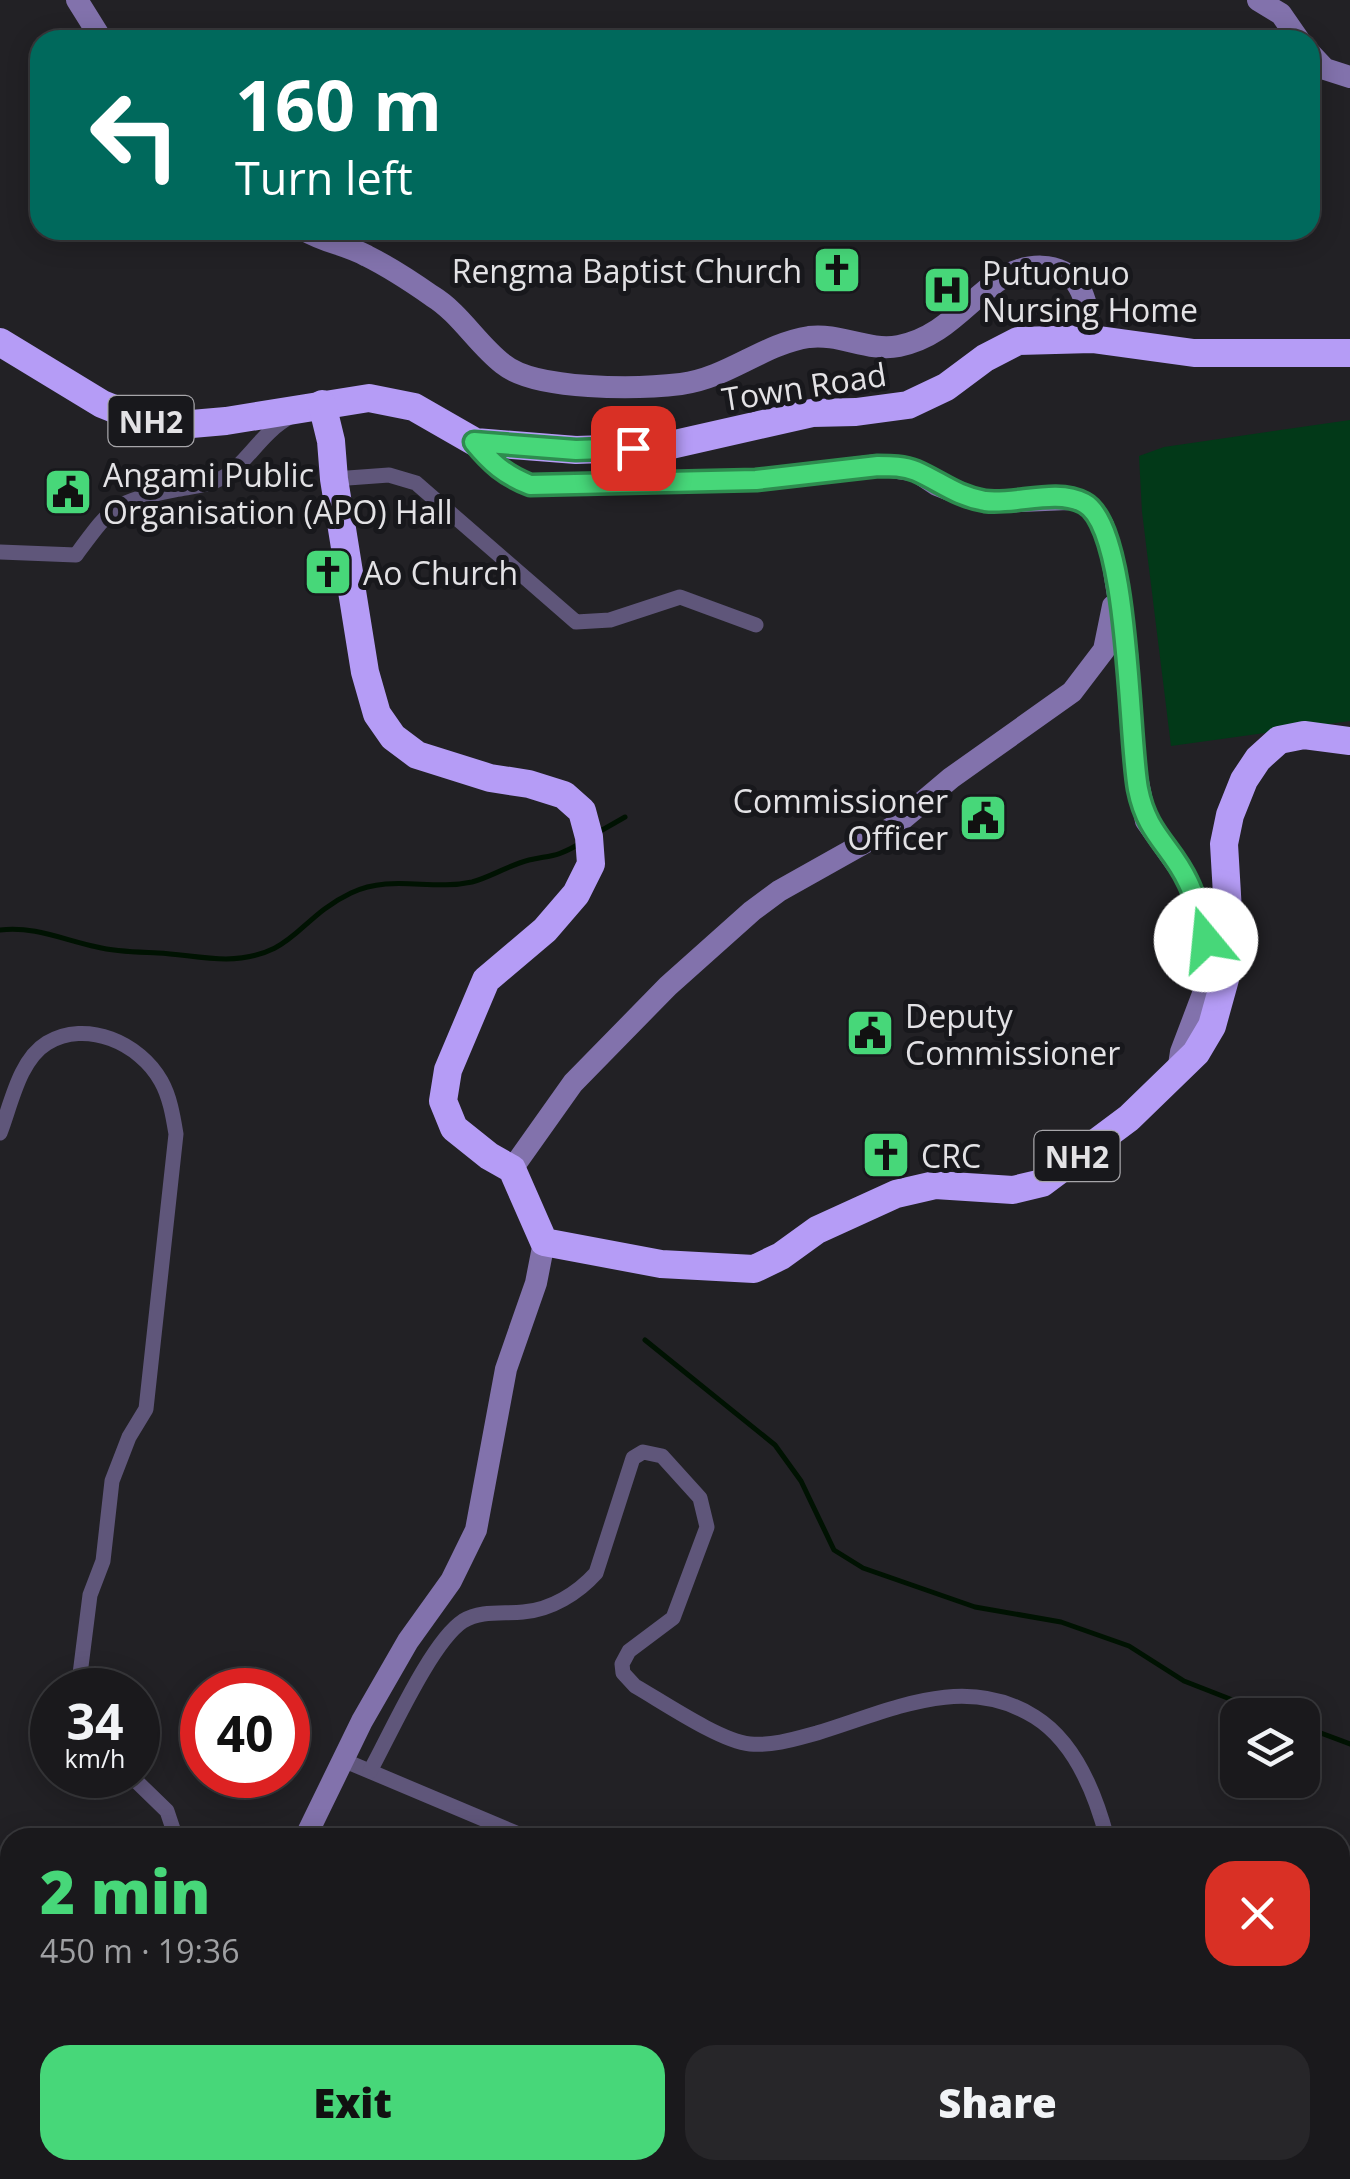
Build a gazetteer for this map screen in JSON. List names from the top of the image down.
{
  "streets": {
    "highway": ["Town Road", "NH2"]
  },
  "crossings": [
    ["Town Road", "NH2"]
  ],
  "places": {
    "church": ["Rengma Baptist Church", "Ao Church", "CRC"],
    "hospital": ["Putuonuo Nursing Home"],
    "public building": ["Angami Public Organisation (APO) Hall", "Commissioner Officer", "Deputy Commissioner"]
  },
  "page": {
    "turn": ["160 m", "Turn left"],
    "speed": "34 km/h",
    "limit": "40",
    "heading": ["2 min", "450 m · 19:36"],
    "buttons": ["Exit", "Share"]
  }
}
